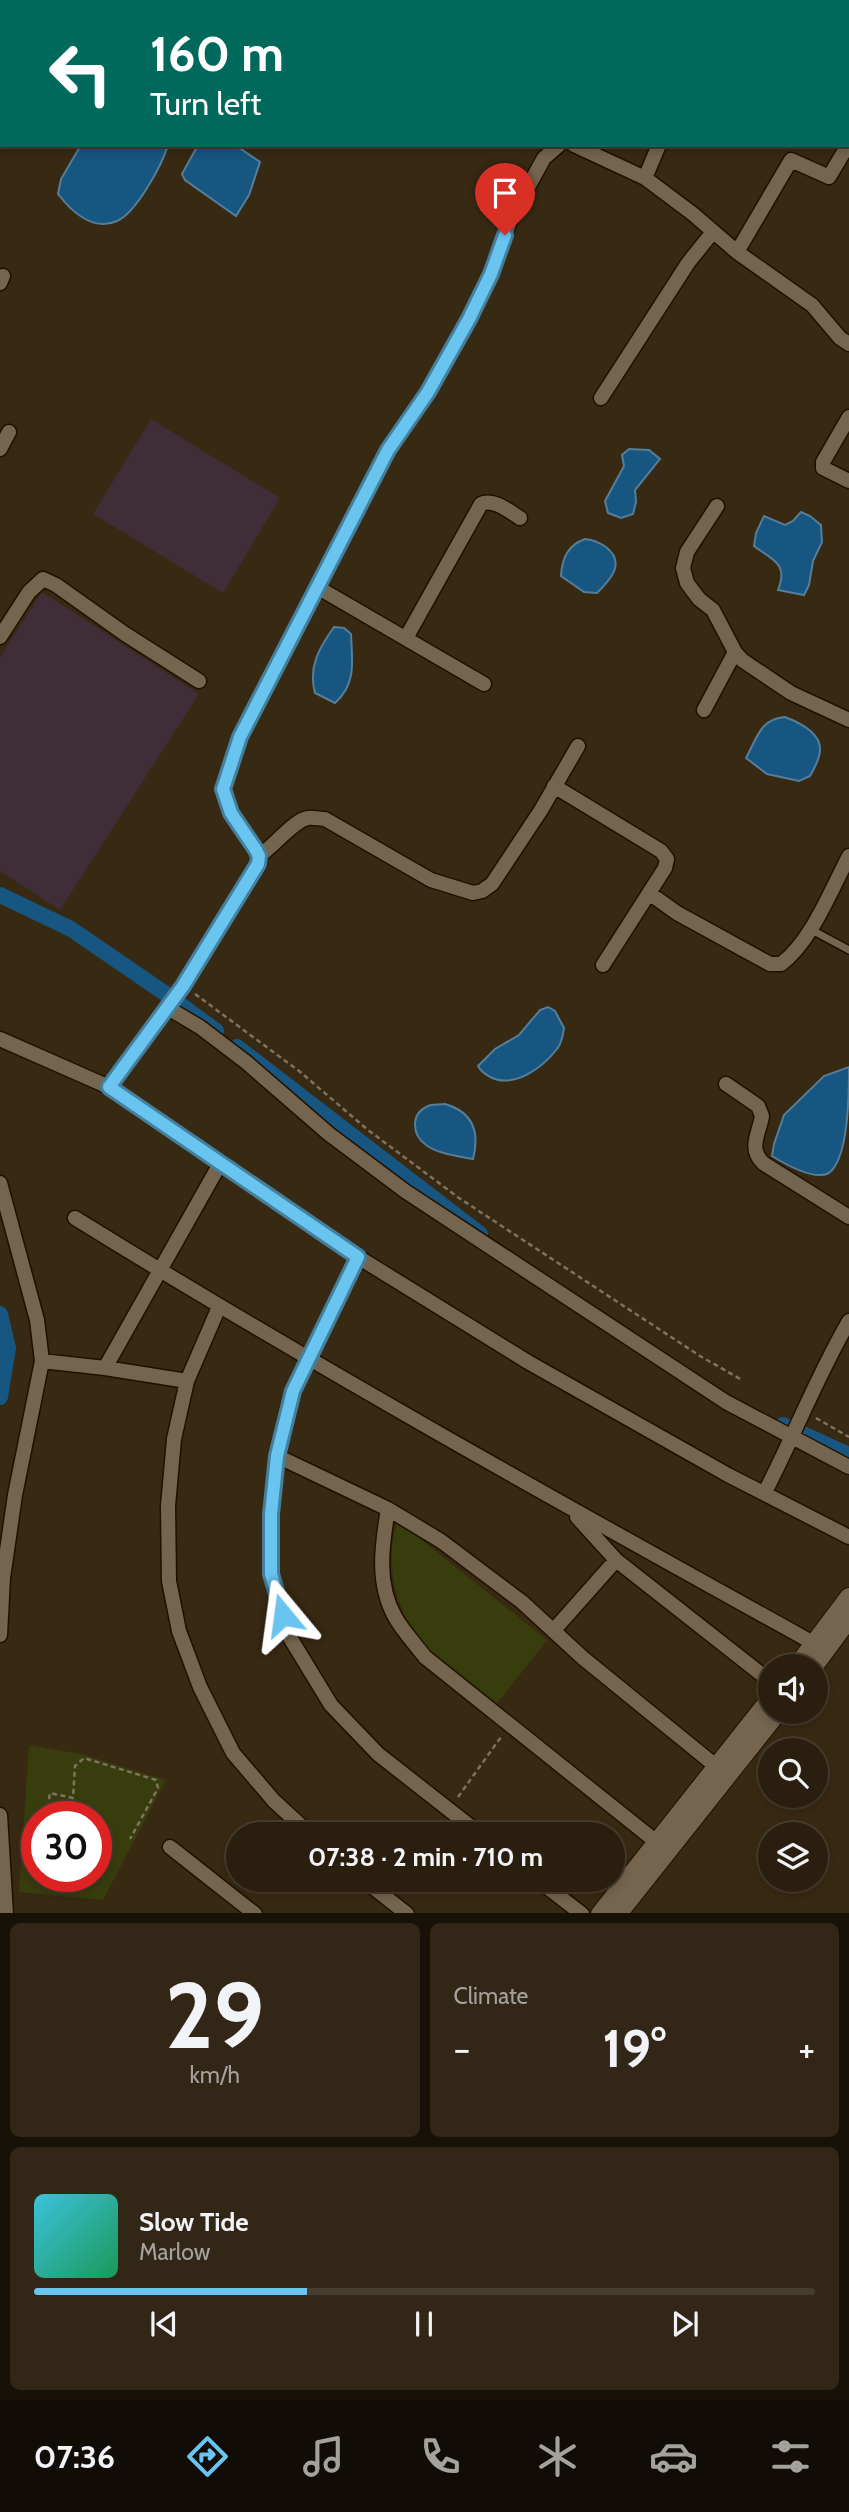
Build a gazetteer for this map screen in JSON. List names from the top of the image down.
{
  "page": {
    "turn": ["160 m", "Turn left"],
    "limit": "30",
    "trip": "07:38 · 2 min · 710 m",
    "tile": [
      ["29", "km/h"],
      "Climate"
    ],
    "heat": ["−", "19°", "+"],
    "song": ["Slow Tide", "Marlow"],
    "tabs": "07:36"
  }
}
